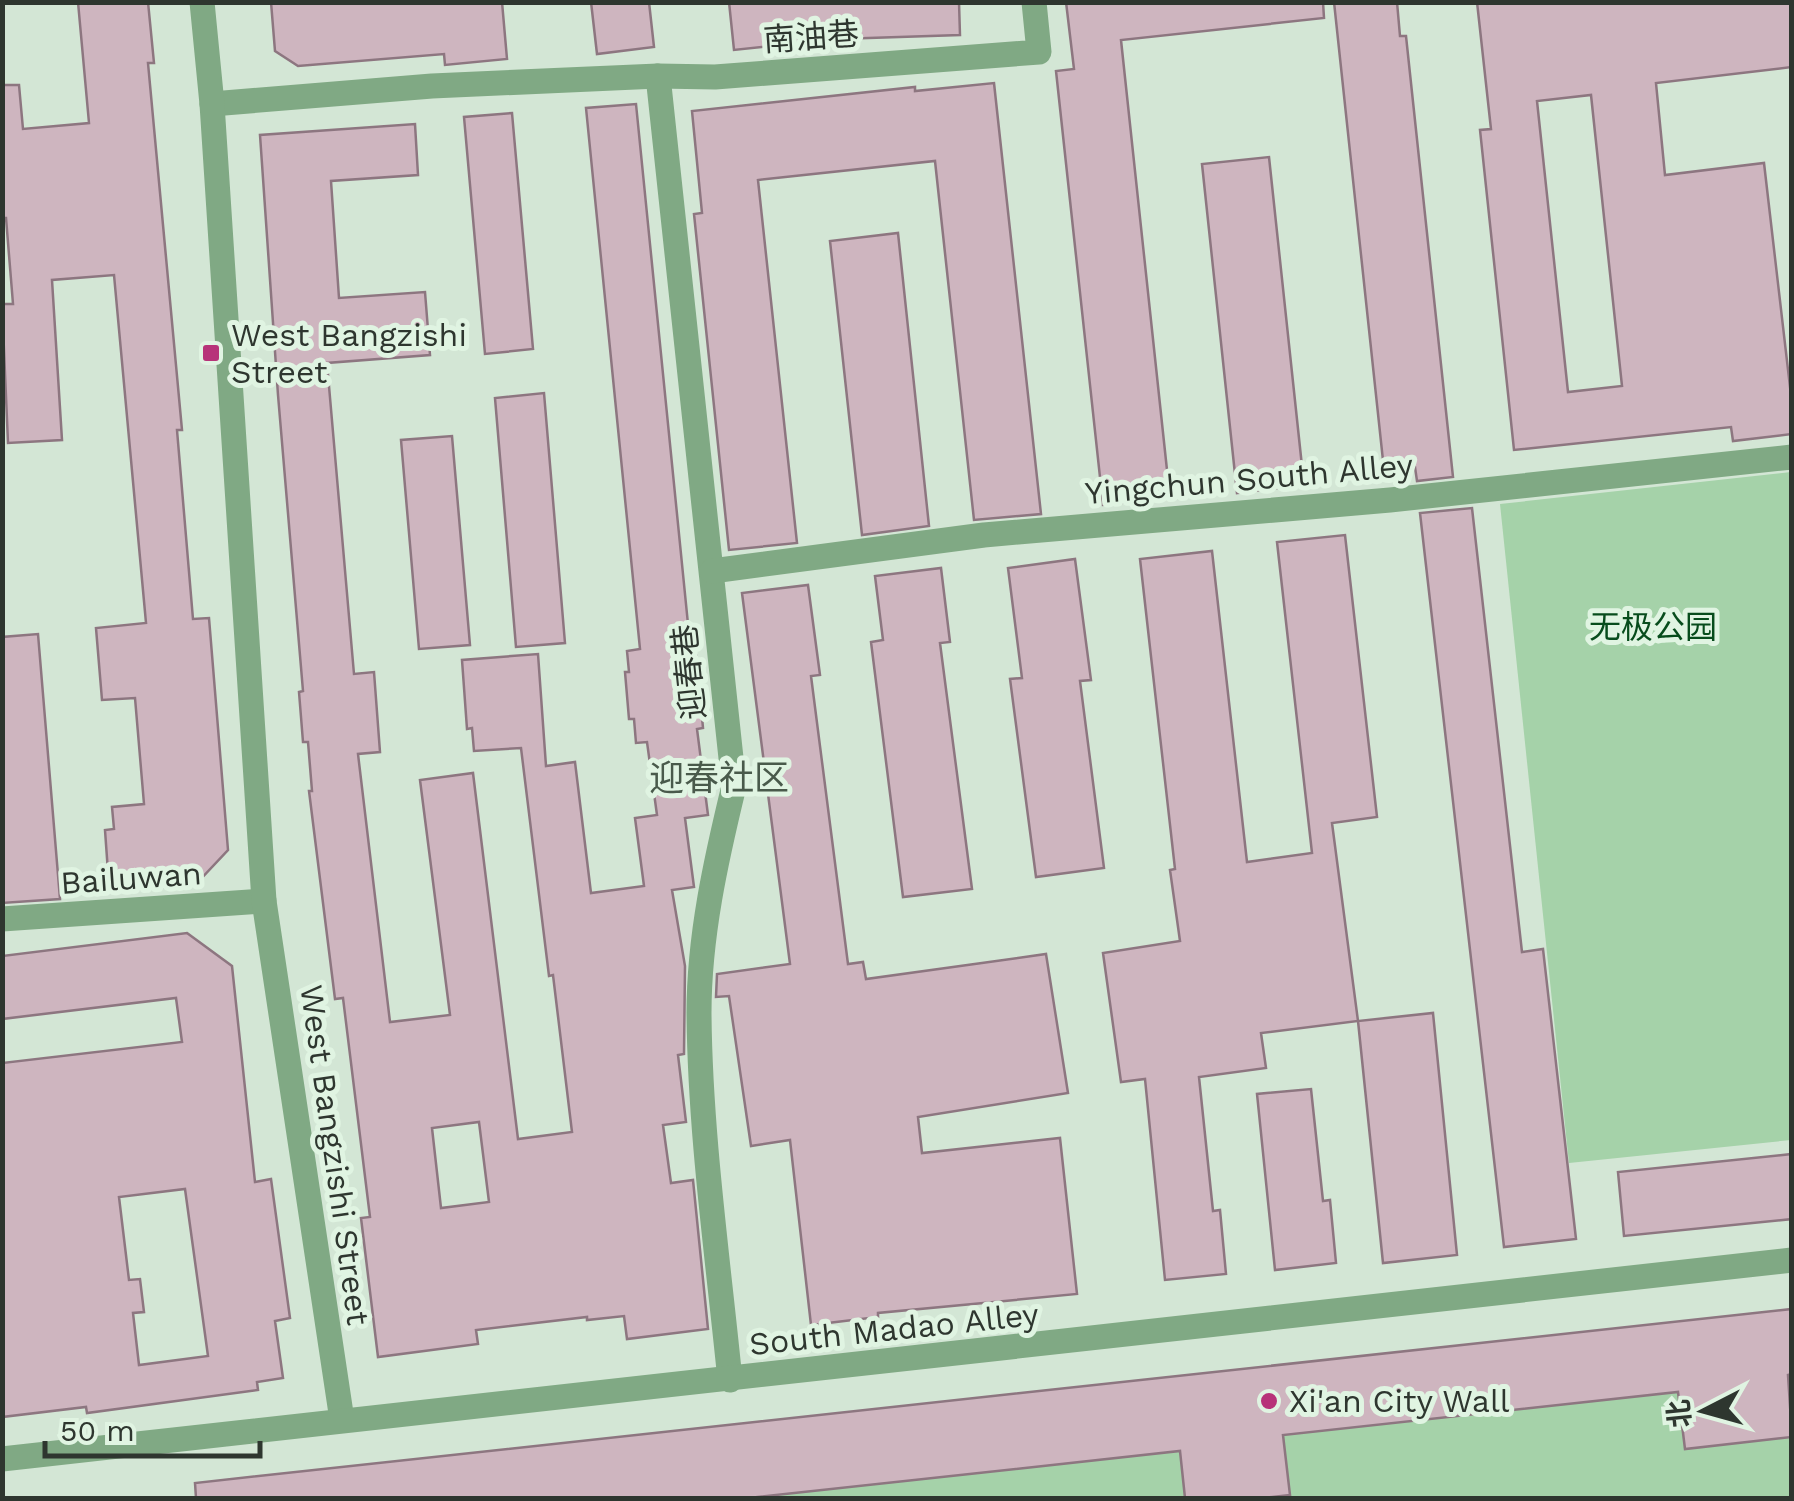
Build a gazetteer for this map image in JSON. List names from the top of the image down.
{
  "streets": {
    "street": [
      "南油巷",
      "Yingchun South Alley",
      "迎春巷",
      "Bailuwan",
      "West Bangzishi Street",
      "South Madao Alley"
    ]
  },
  "crossings": [
    ["南油巷", "迎春巷"],
    ["Yingchun South Alley", "迎春巷"],
    ["迎春巷", "South Madao Alley"],
    ["Bailuwan", "West Bangzishi Street"],
    ["West Bangzishi Street", "South Madao Alley"]
  ],
  "districts": ["迎春社区"],
  "parks": ["无极公园"],
  "places": {
    "transit": ["West Bangzishi Street"],
    "other": ["Xi'an City Wall"]
  },
  "scale_bar": "50 m",
  "north": "left"
}
